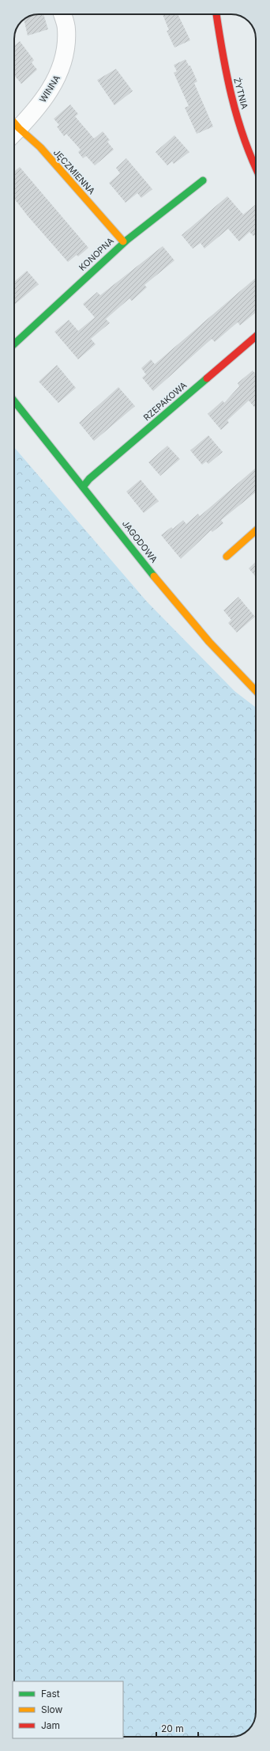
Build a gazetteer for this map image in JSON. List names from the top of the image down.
{
  "streets": {
    "street": [
      "WINNA",
      "ŻYTNIA",
      "JĘCZMIENNA",
      "KONOPNA",
      "RZEPAKOWA",
      "JAGODOWA"
    ]
  },
  "crossings": [
    ["JĘCZMIENNA", "KONOPNA"],
    ["RZEPAKOWA", "JAGODOWA"]
  ],
  "legend": ["Fast", "Slow", "Jam"],
  "scale_bar": "20 m"
}
